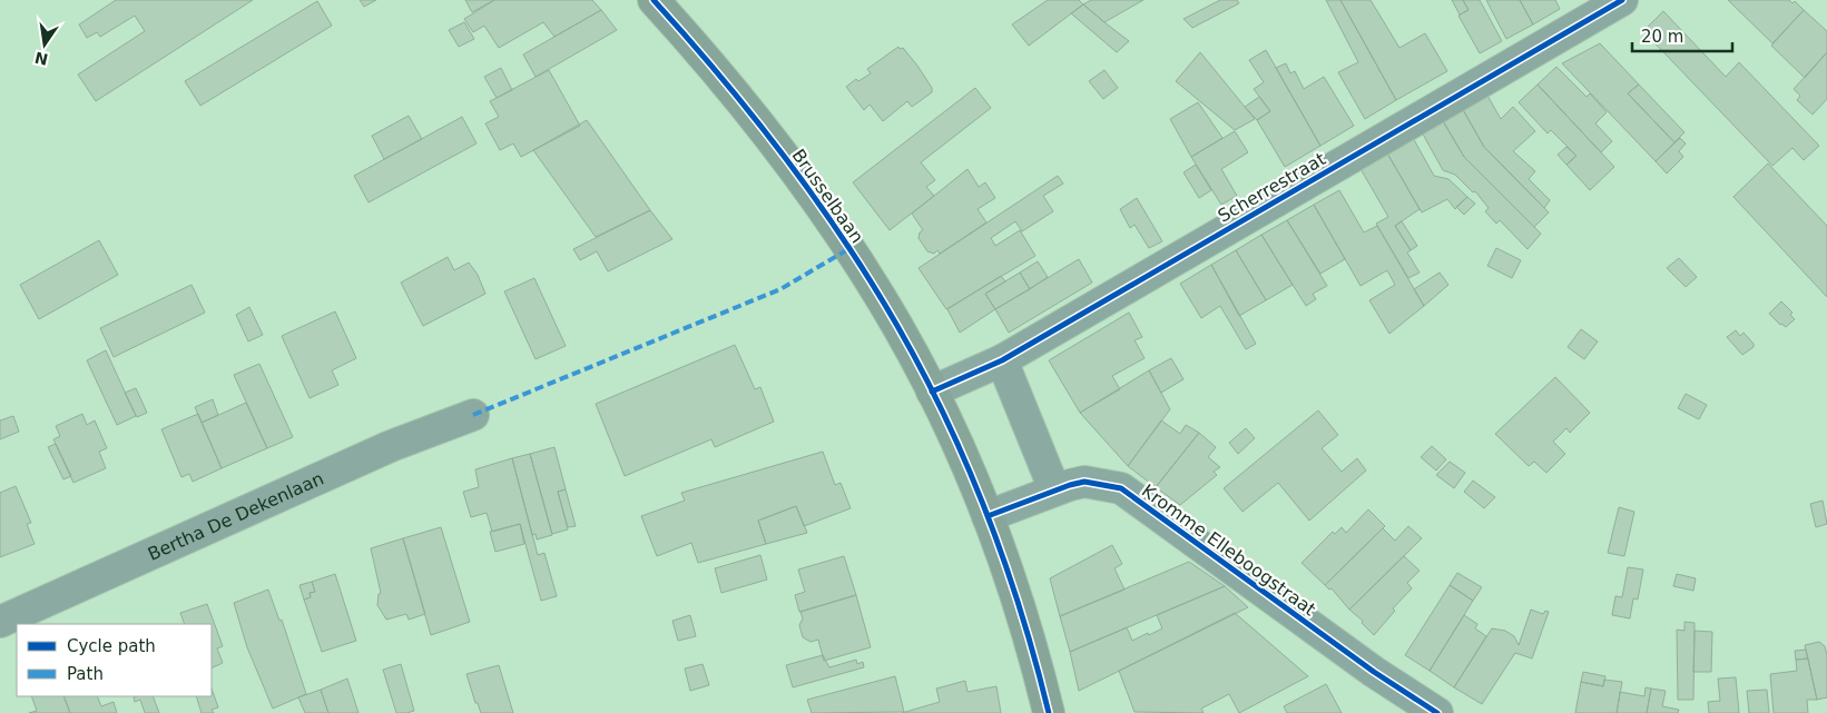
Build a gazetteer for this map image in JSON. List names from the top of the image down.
{
  "streets": {
    "main road": ["Brusselbaan"],
    "street": ["Scherrestraat", "Bertha De Dekenlaan", "Kromme Elleboogstraat"]
  },
  "crossings": [
    ["Scherrestraat", "Brusselbaan"],
    ["Brusselbaan", "Kromme Elleboogstraat"]
  ],
  "legend": ["Cycle path", "Path"],
  "scale_bar": "20 m",
  "north": "bottom"
}
